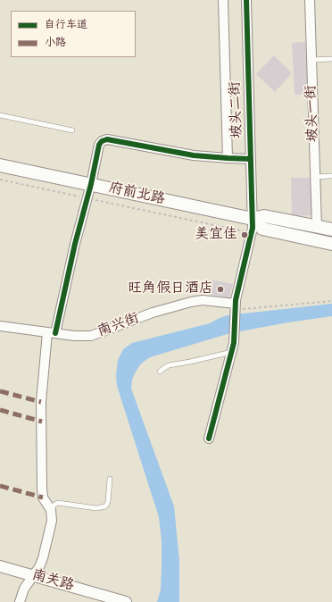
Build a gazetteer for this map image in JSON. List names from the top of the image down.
{
  "streets": {
    "main road": ["府前北路"],
    "street": [
      "坡头二街",
      "坡头一街",
      "南兴街",
      "南关路"
    ]
  },
  "crossings": [
    ["坡头二街", "府前北路"],
    ["坡头二街", "南兴街"],
    ["坡头一街", "府前北路"]
  ],
  "places": ["美宜佳", "旺角假日酒店"],
  "legend": ["自行车道", "小路"]
}
